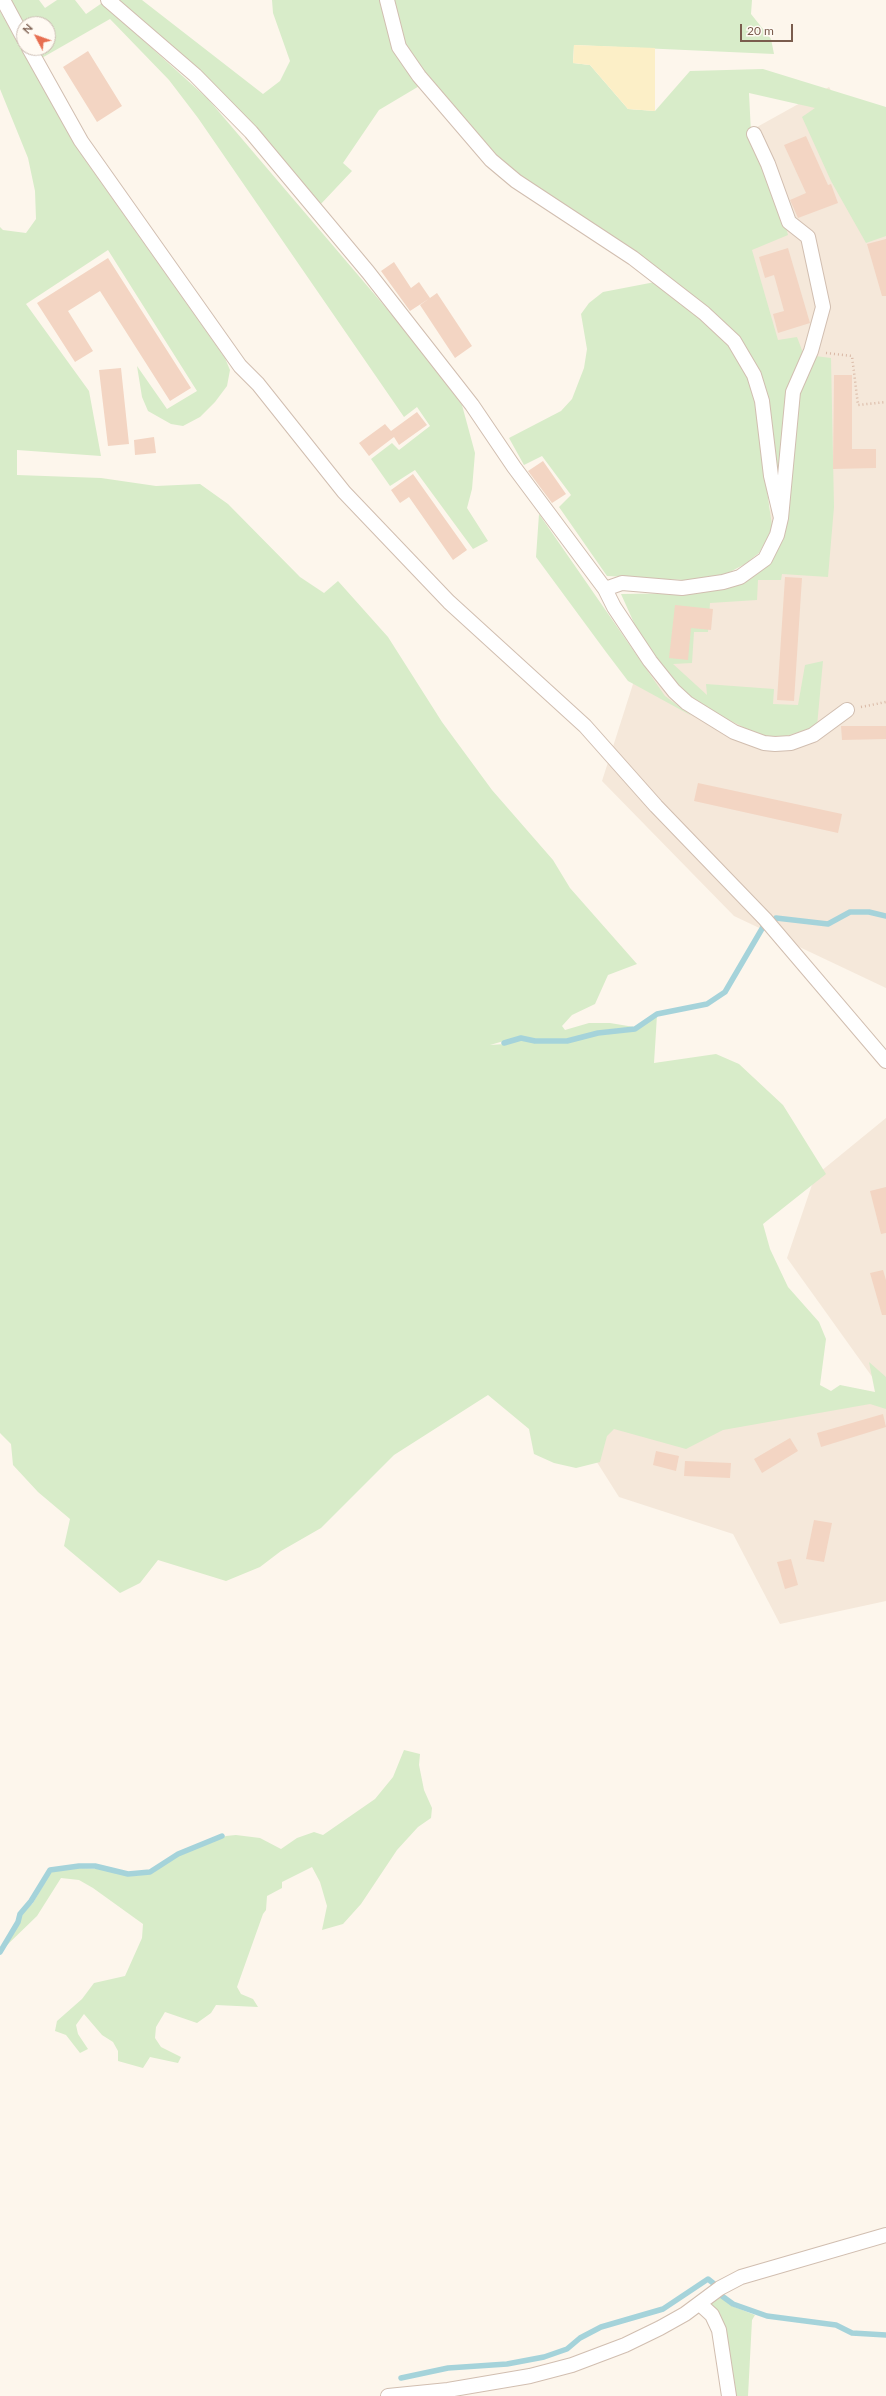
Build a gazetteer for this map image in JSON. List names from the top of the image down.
{
  "scale_bar": "20 m",
  "north": "top left"
}
